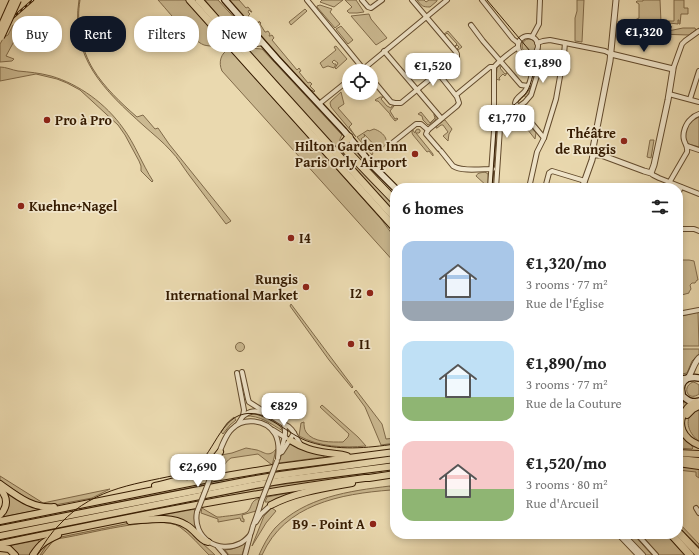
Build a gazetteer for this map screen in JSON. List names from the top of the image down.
{
  "places": [
    "Pro à Pro",
    "Théâtre de Rungis",
    "Hilton Garden Inn Paris Orly Airport",
    "Kuehne+Nagel",
    "I4",
    "Rungis International Market",
    "I2",
    "I1",
    "B9 - Point A"
  ],
  "page": {
    "chip": [
      "Buy",
      "Rent",
      "Filters",
      "New"
    ],
    "price": [
      "€1,320",
      "€1,890",
      "€1,520",
      "€1,770",
      "€829",
      "€2,690"
    ],
    "heading": "6 homes",
    "list": [
      {
        "name": "€1,320/mo",
        "note": "3 rooms · 77 m² · Rue de l'Église"
      },
      {
        "name": "€1,890/mo",
        "note": "3 rooms · 77 m² · Rue de la Couture"
      },
      {
        "name": "€1,520/mo",
        "note": "3 rooms · 80 m² · Rue d'Arcueil"
      }
    ]
  }
}
